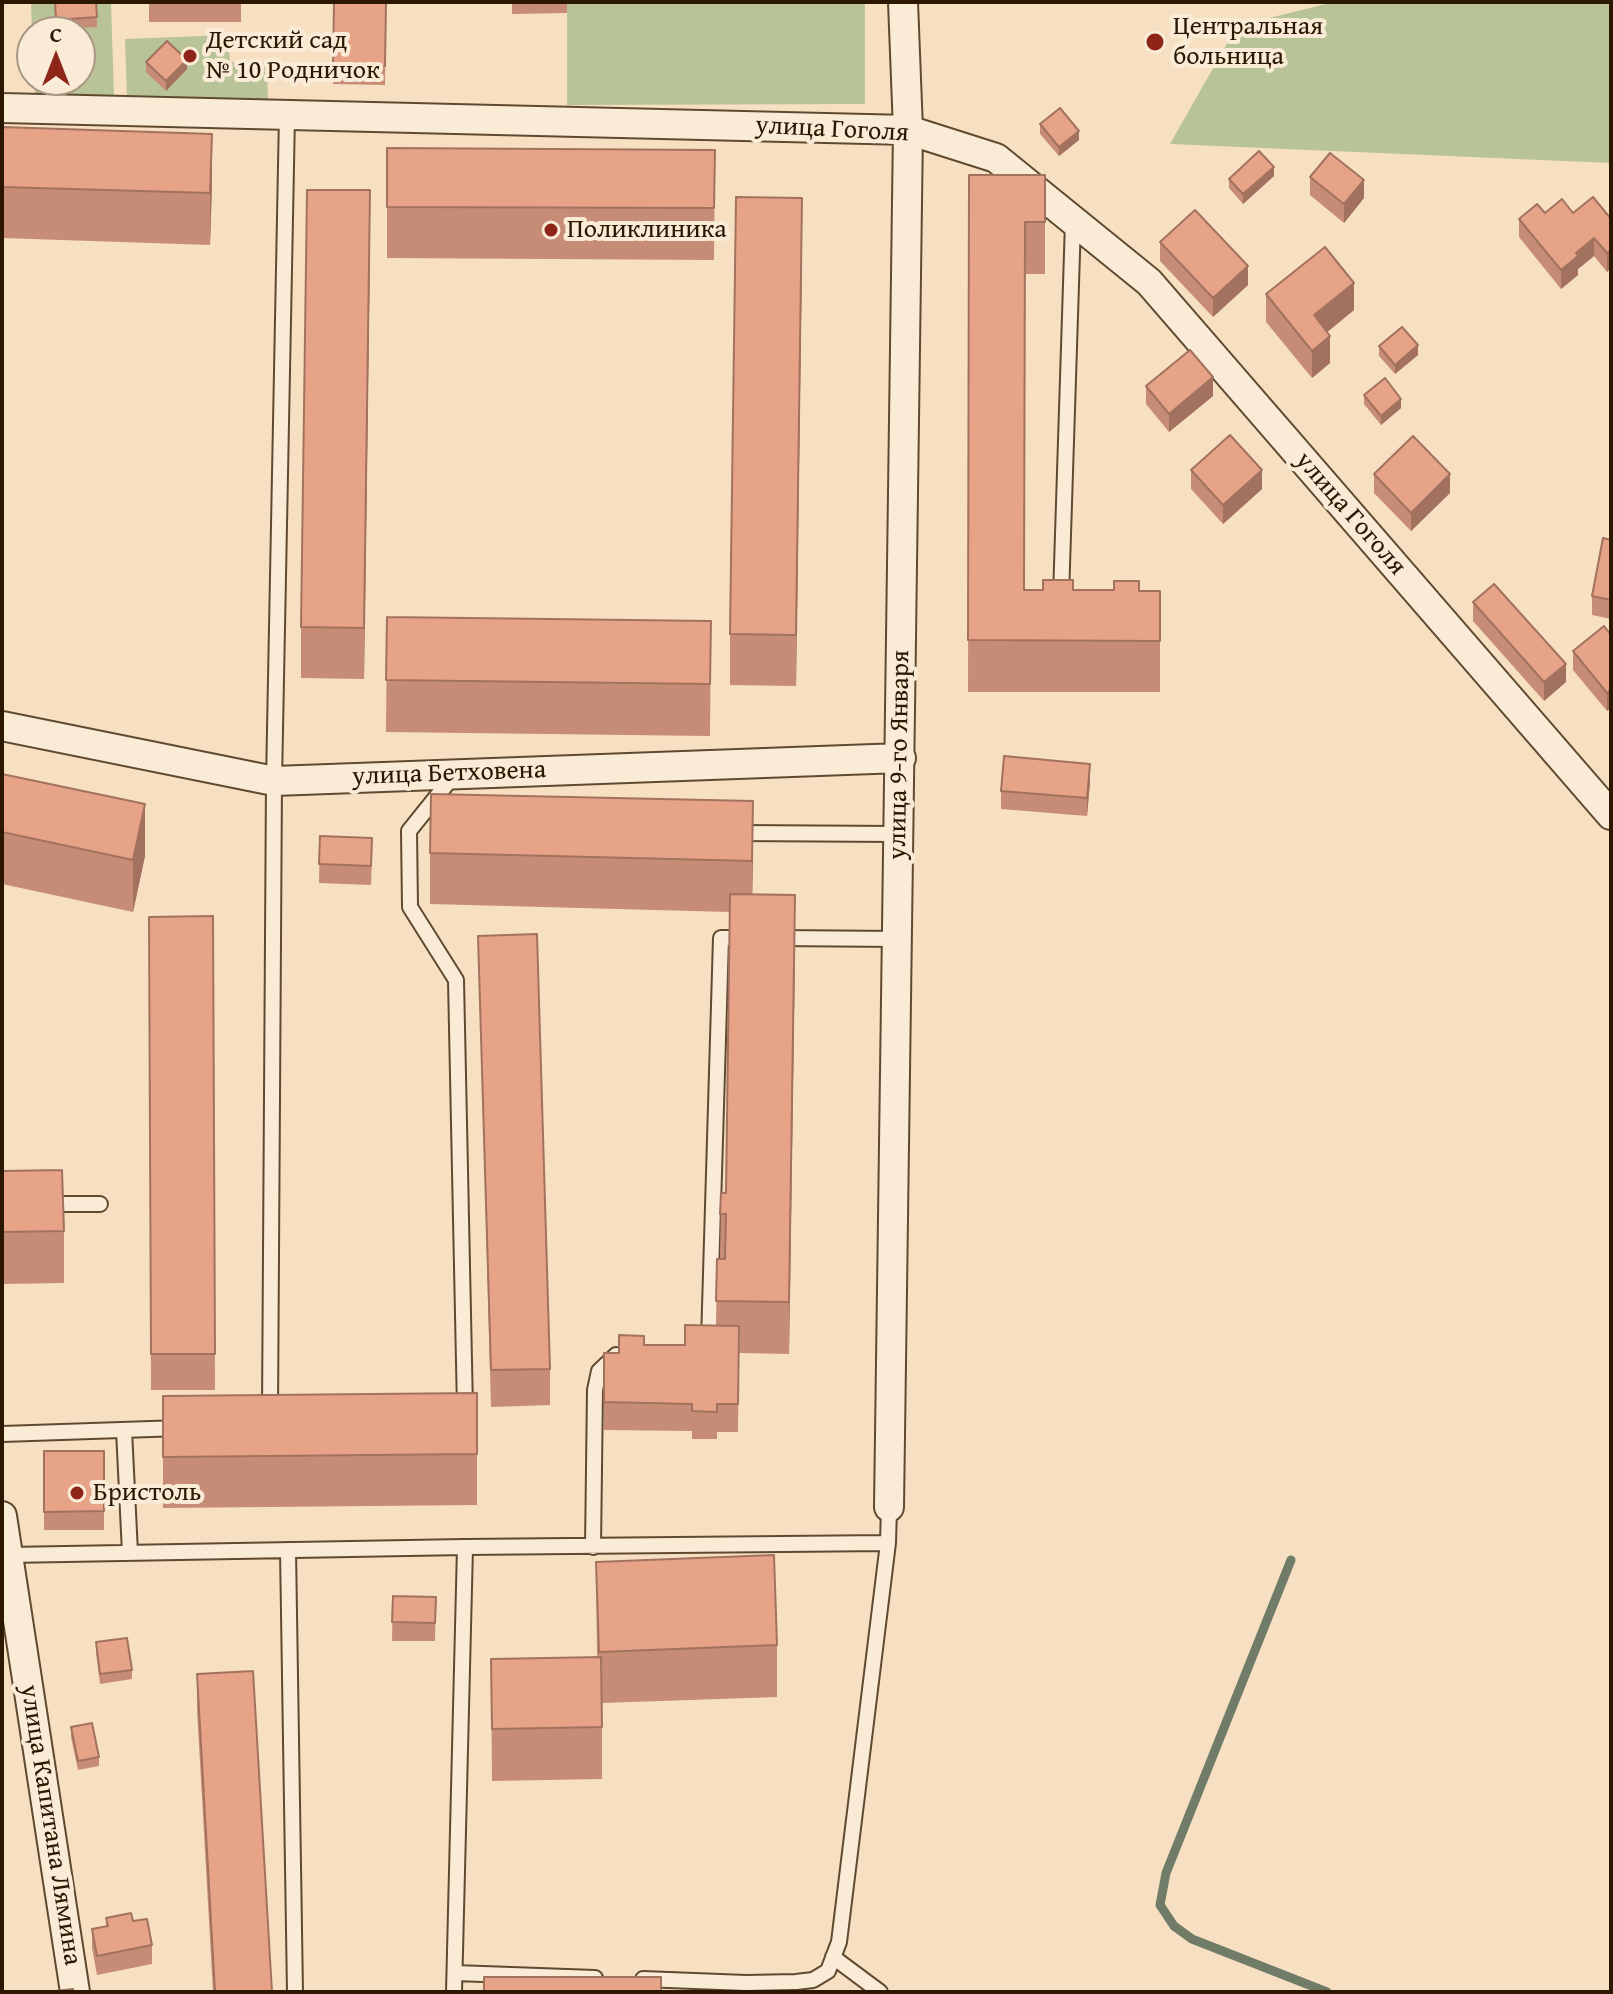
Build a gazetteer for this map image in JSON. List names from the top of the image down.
{
  "streets": {
    "street": [
      "улица Гоголя",
      "улица 9-го Января",
      "улица Бетховена",
      "улица Капитана Лямина"
    ]
  },
  "crossings": [
    ["улица Гоголя", "улица 9-го Января"],
    ["улица 9-го Января", "улица Бетховена"]
  ],
  "places": [
    "Центральная больница",
    "Детский сад № 10 Родничок",
    "Поликлиника",
    "Бристоль"
  ],
  "north": "top"
}
